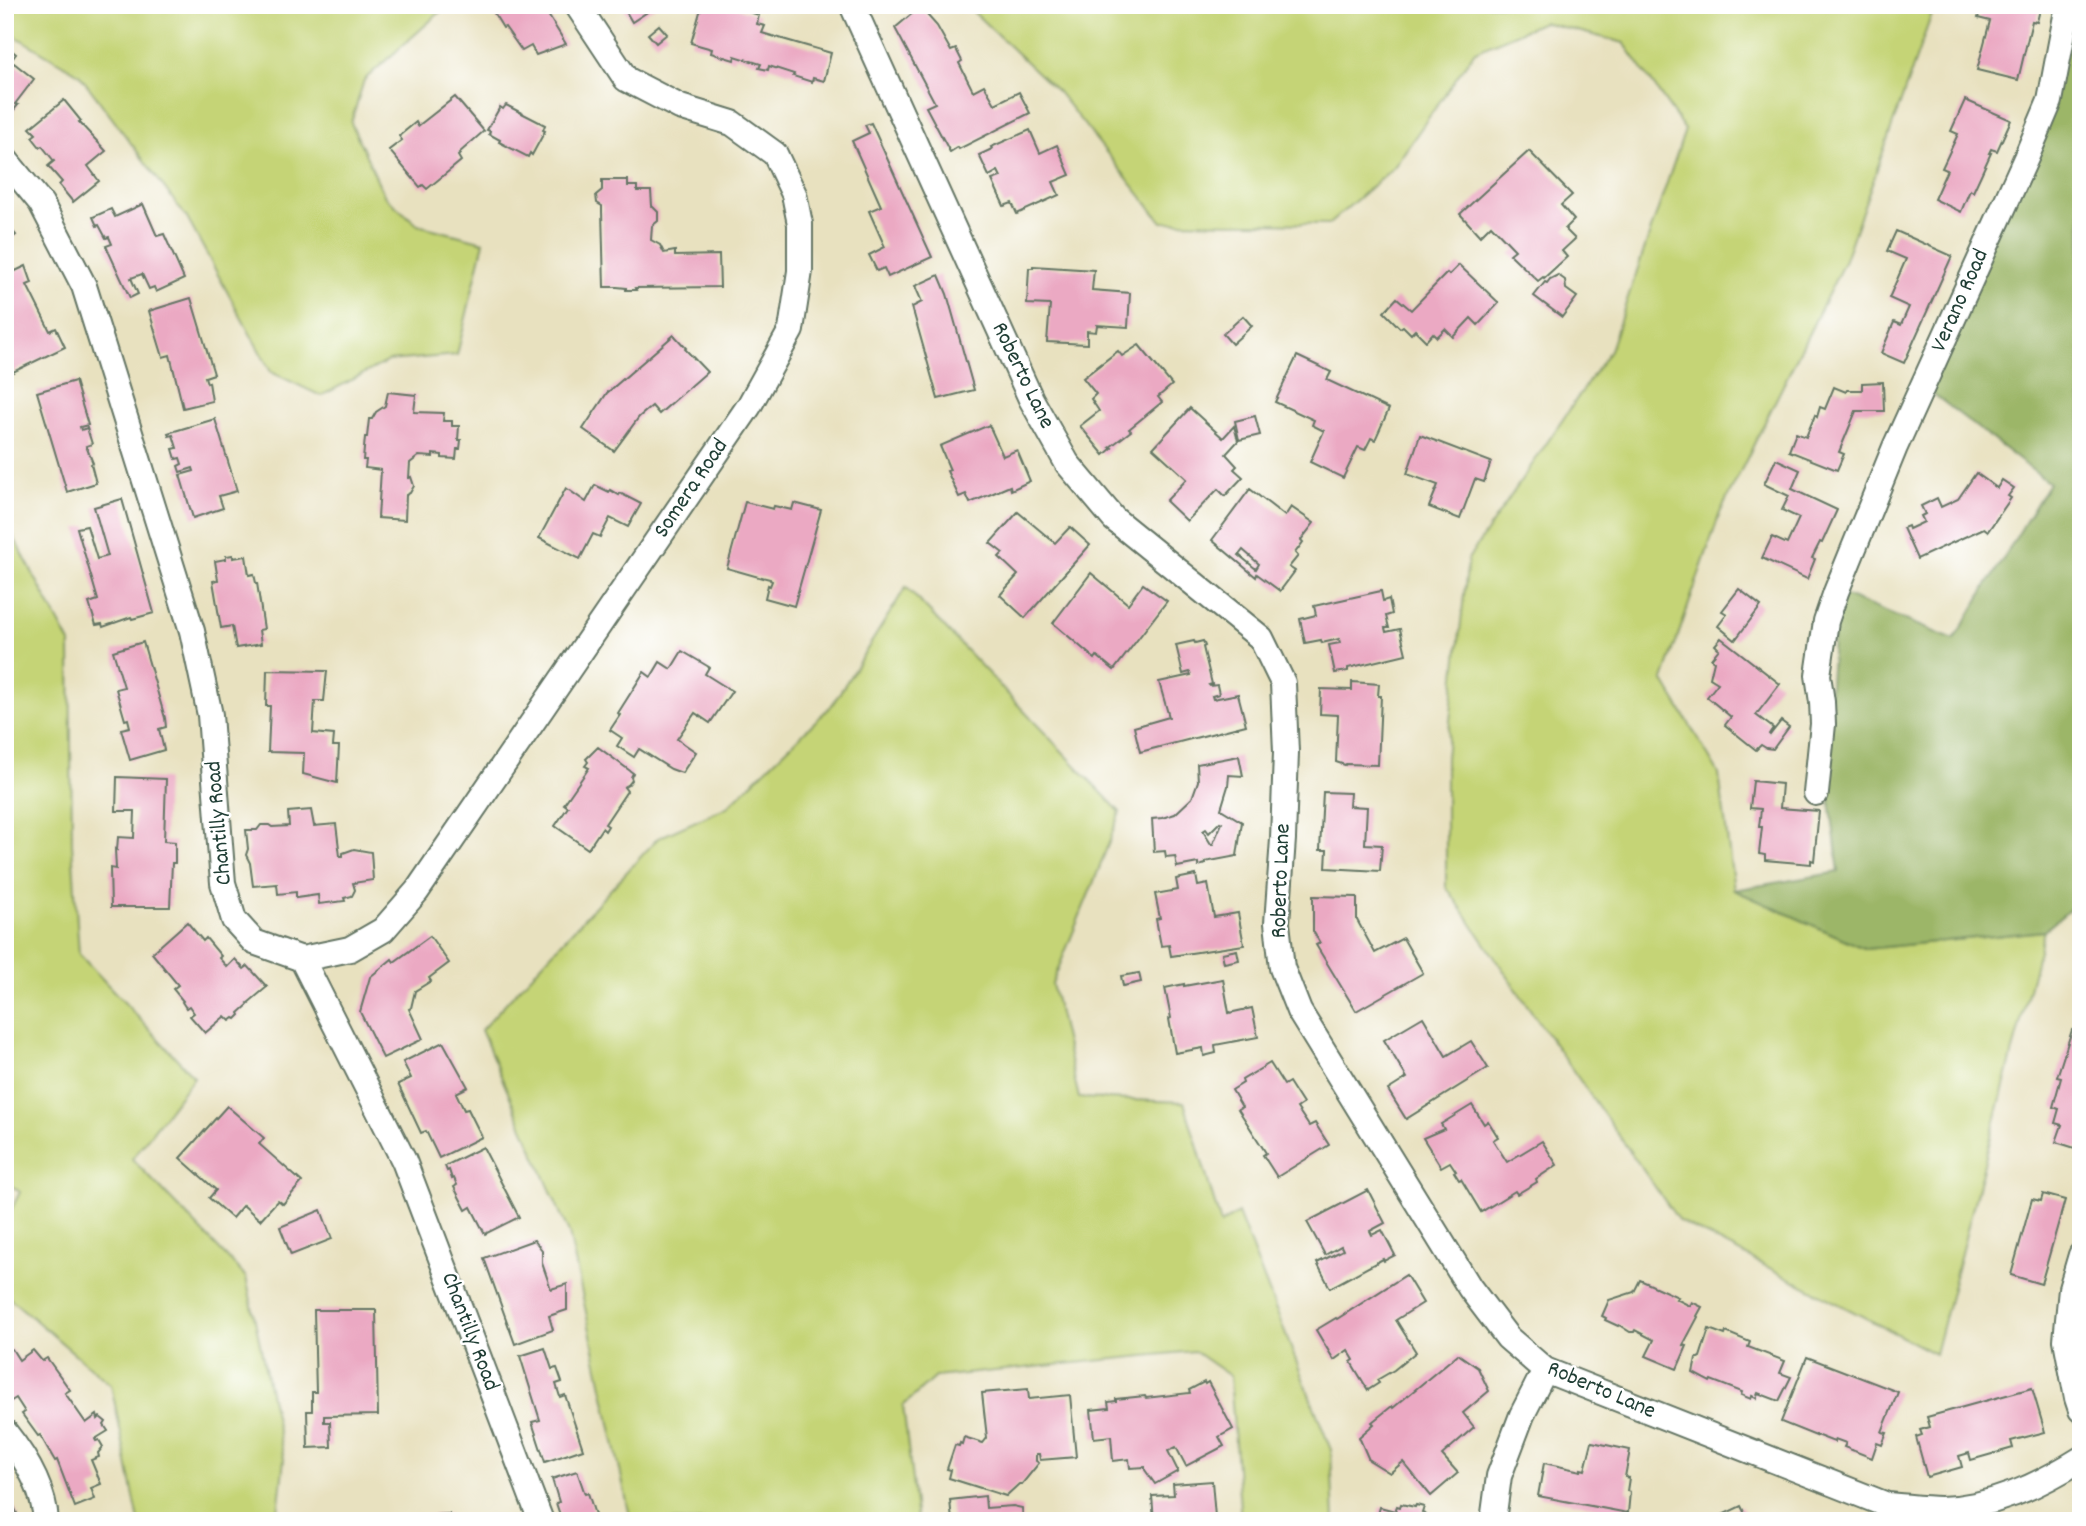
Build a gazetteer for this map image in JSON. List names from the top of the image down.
{
  "streets": {
    "street": [
      "Verano Road",
      "Roberto Lane",
      "Somera Road",
      "Chantilly Road"
    ]
  },
  "crossings": [
    ["Somera Road", "Chantilly Road"]
  ]
}
